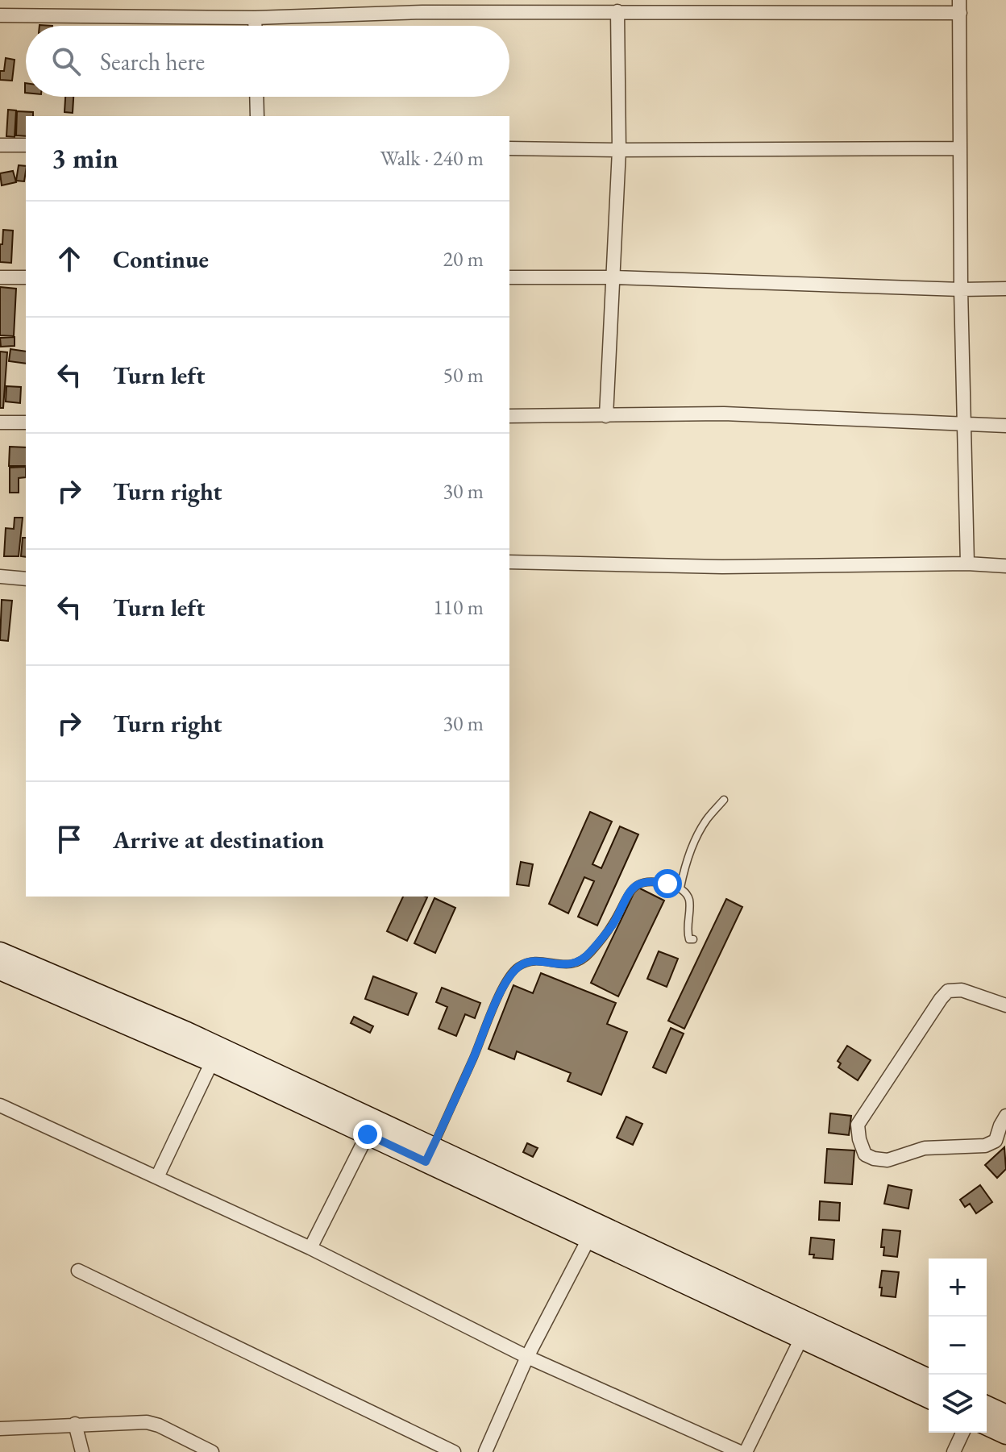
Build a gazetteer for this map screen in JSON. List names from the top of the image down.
{
  "page": {
    "search": "Search here",
    "heading": ["3 min", "Walk · 240 m"],
    "list": [
      ["Continue", "20 m"],
      ["Turn left", "50 m"],
      ["Turn right", "30 m"],
      ["Turn left", "110 m"],
      ["Turn right", "30 m"],
      "Arrive at destination"
    ],
    "map_buttons": ["+", "−"]
  }
}
